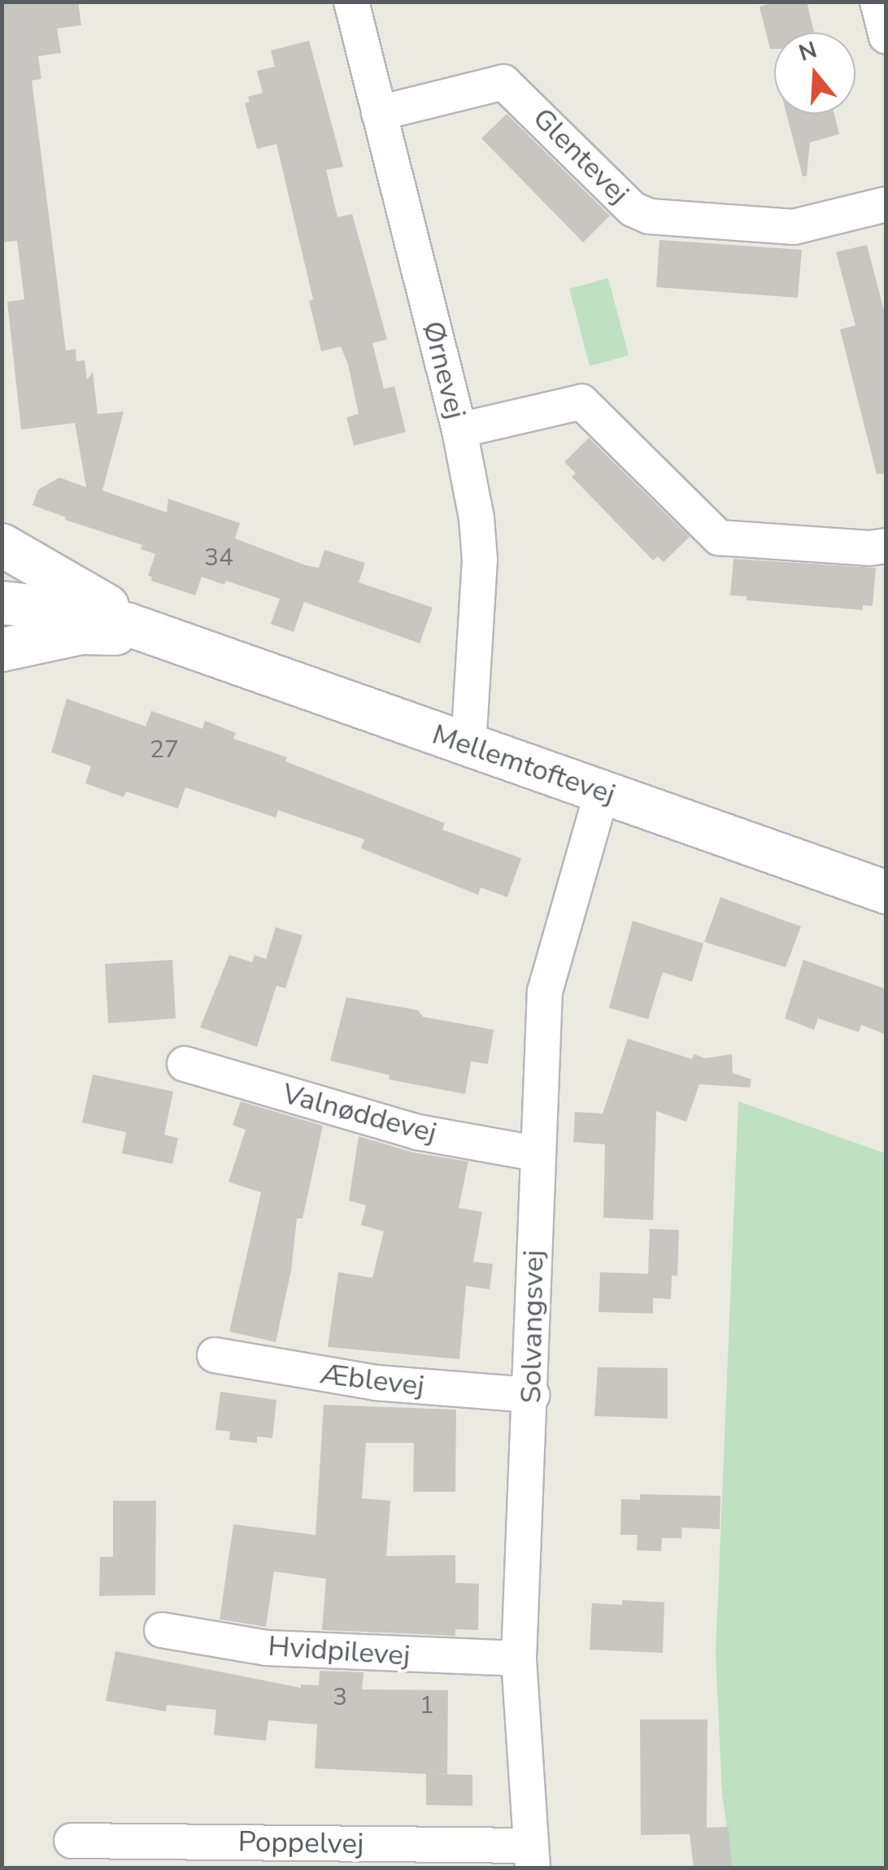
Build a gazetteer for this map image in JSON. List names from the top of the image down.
{
  "streets": {
    "street": [
      "Glentevej",
      "Ørnevej",
      "Mellemtoftevej",
      "Valnøddevej",
      "Solvangsvej",
      "Æblevej",
      "Hvidpilevej",
      "Poppelvej"
    ]
  },
  "crossings": [
    ["Glentevej", "Ørnevej"],
    ["Ørnevej", "Mellemtoftevej"],
    ["Mellemtoftevej", "Solvangsvej"],
    ["Valnøddevej", "Solvangsvej"],
    ["Solvangsvej", "Æblevej"],
    ["Solvangsvej", "Hvidpilevej"],
    ["Solvangsvej", "Poppelvej"]
  ],
  "house_numbers": [
    "34",
    "27",
    "3",
    "1"
  ],
  "north": "top"
}
